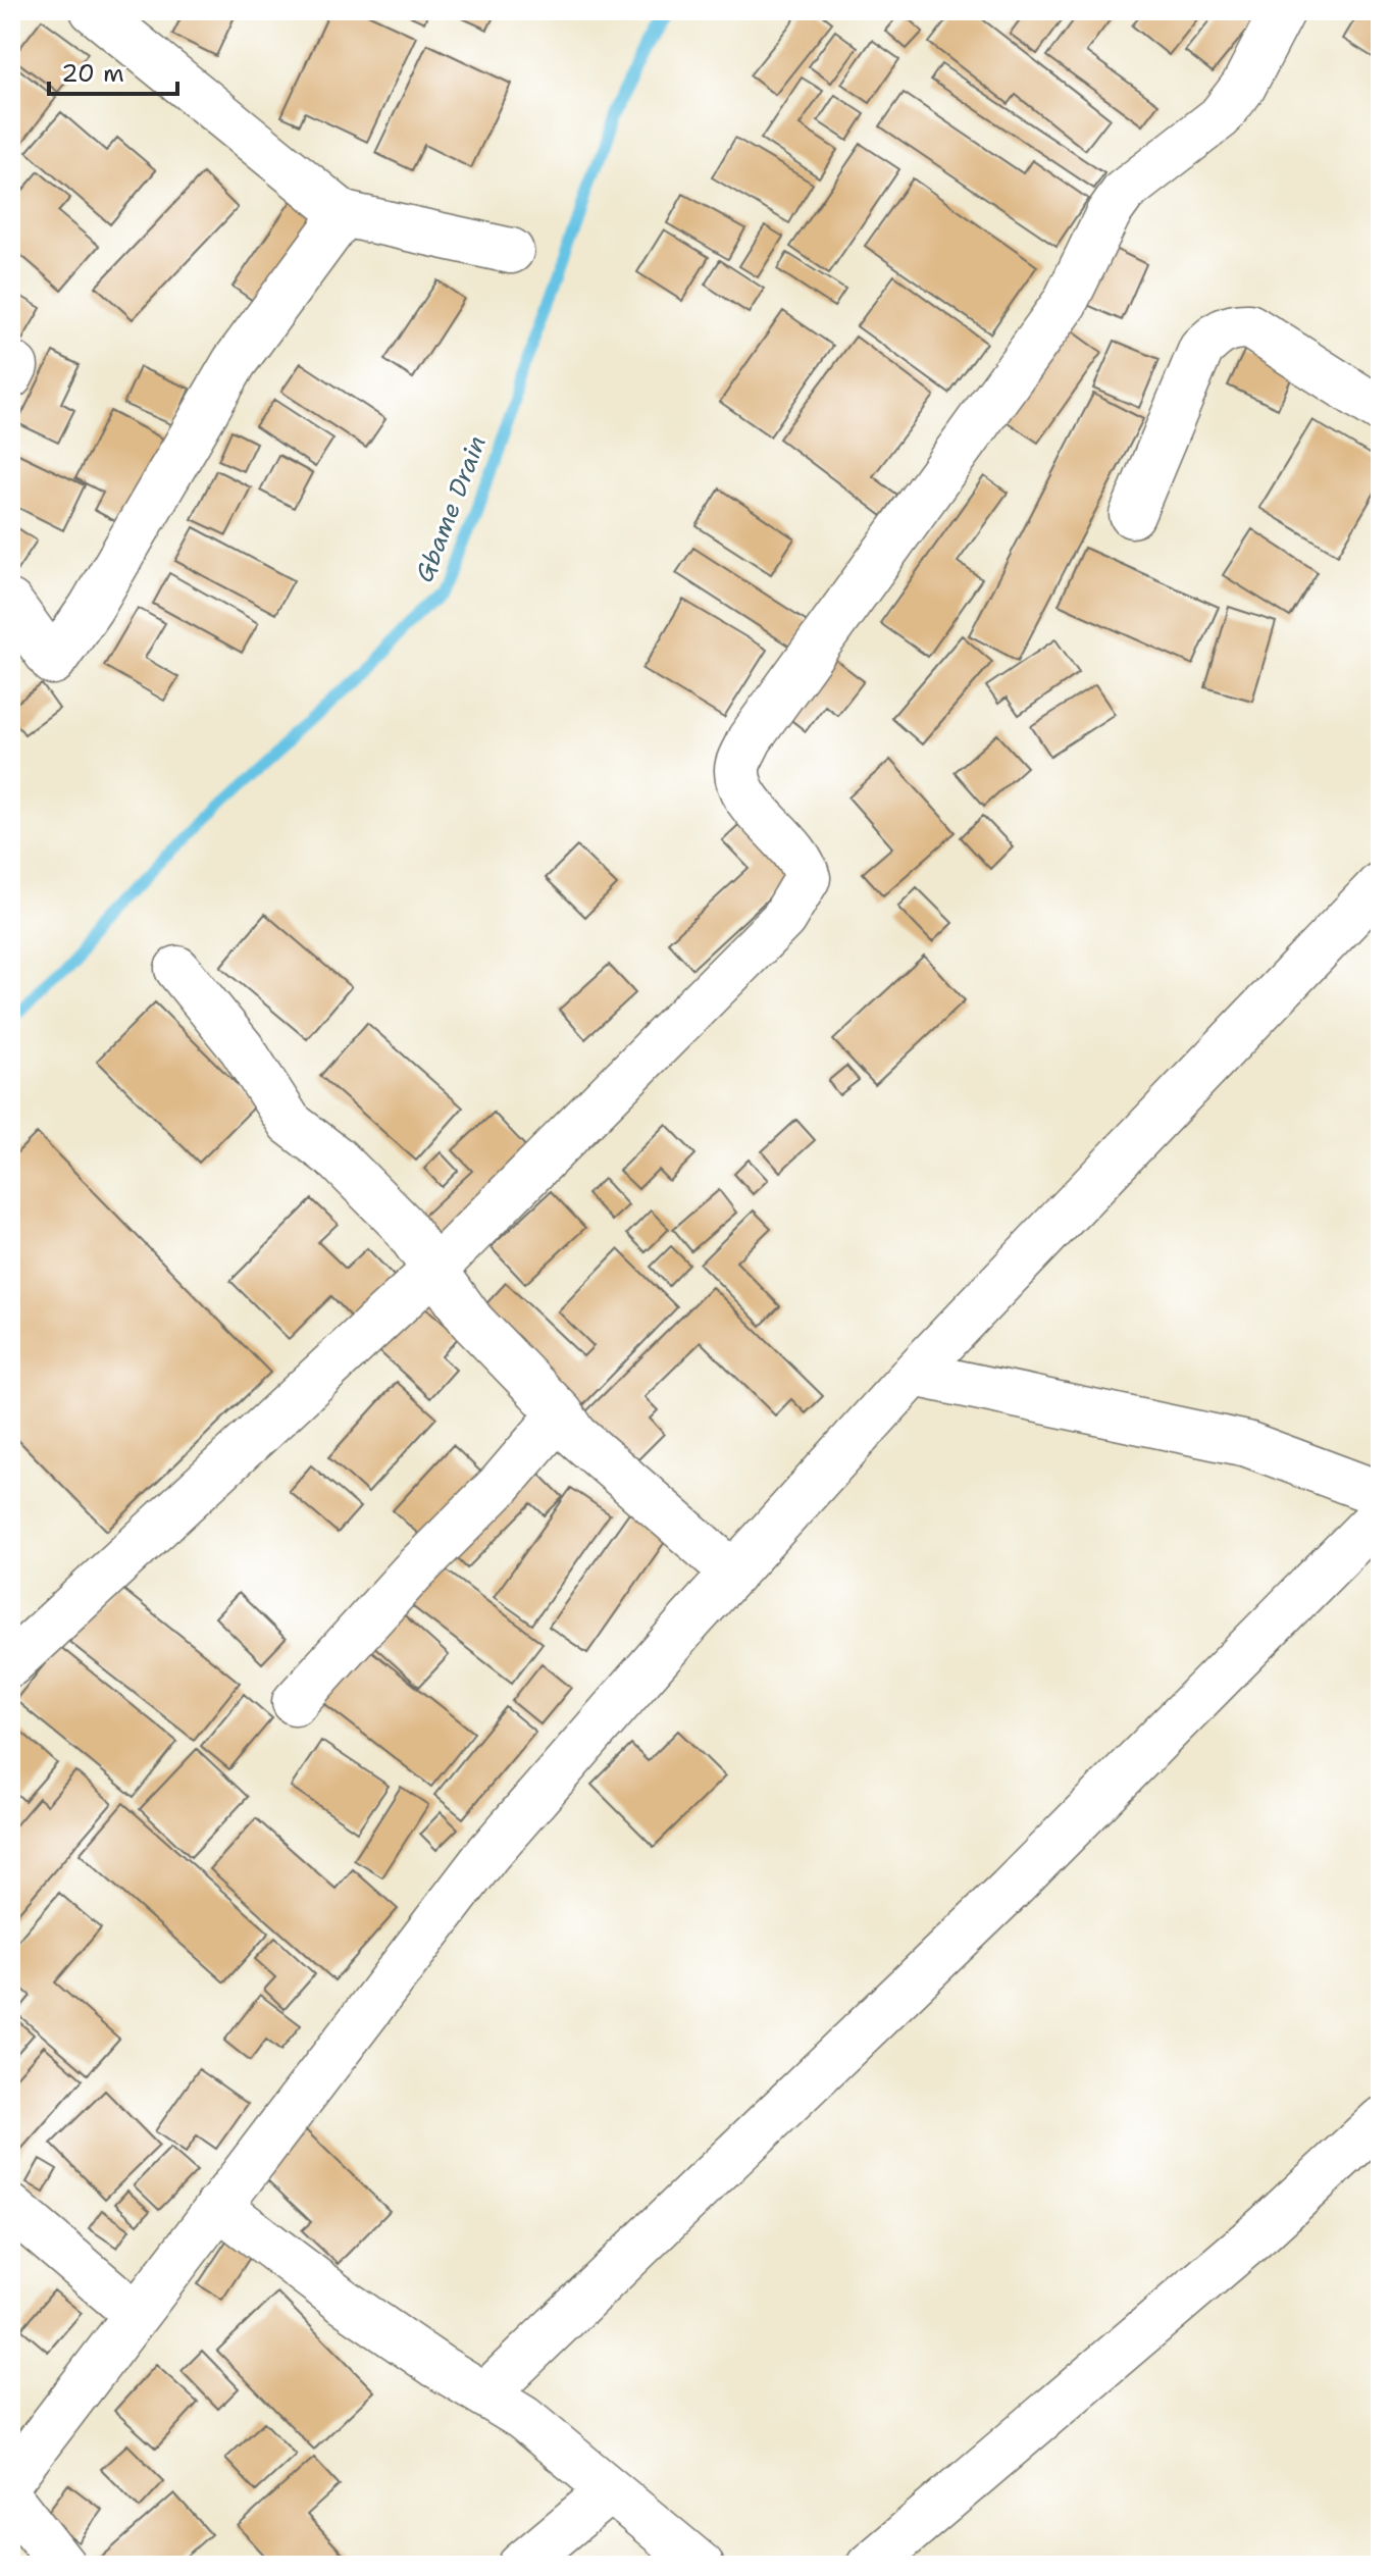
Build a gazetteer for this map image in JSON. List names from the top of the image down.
{
  "water": ["Gbame Drain"],
  "scale_bar": "20 m"
}
